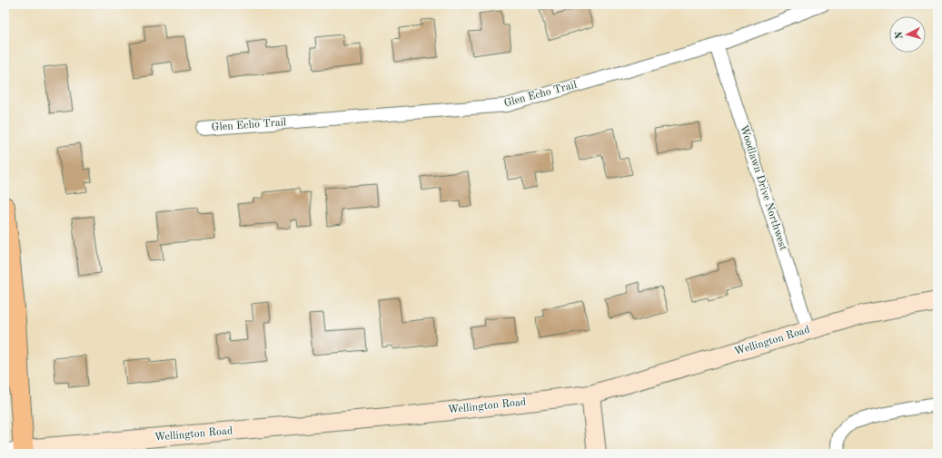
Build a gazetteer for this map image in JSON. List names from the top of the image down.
{
  "streets": {
    "street": ["Glen Echo Trail", "Woodlawn Drive Northwest", "Wellington Road"]
  },
  "crossings": [
    ["Glen Echo Trail", "Woodlawn Drive Northwest"],
    ["Woodlawn Drive Northwest", "Wellington Road"]
  ],
  "north": "left"
}
